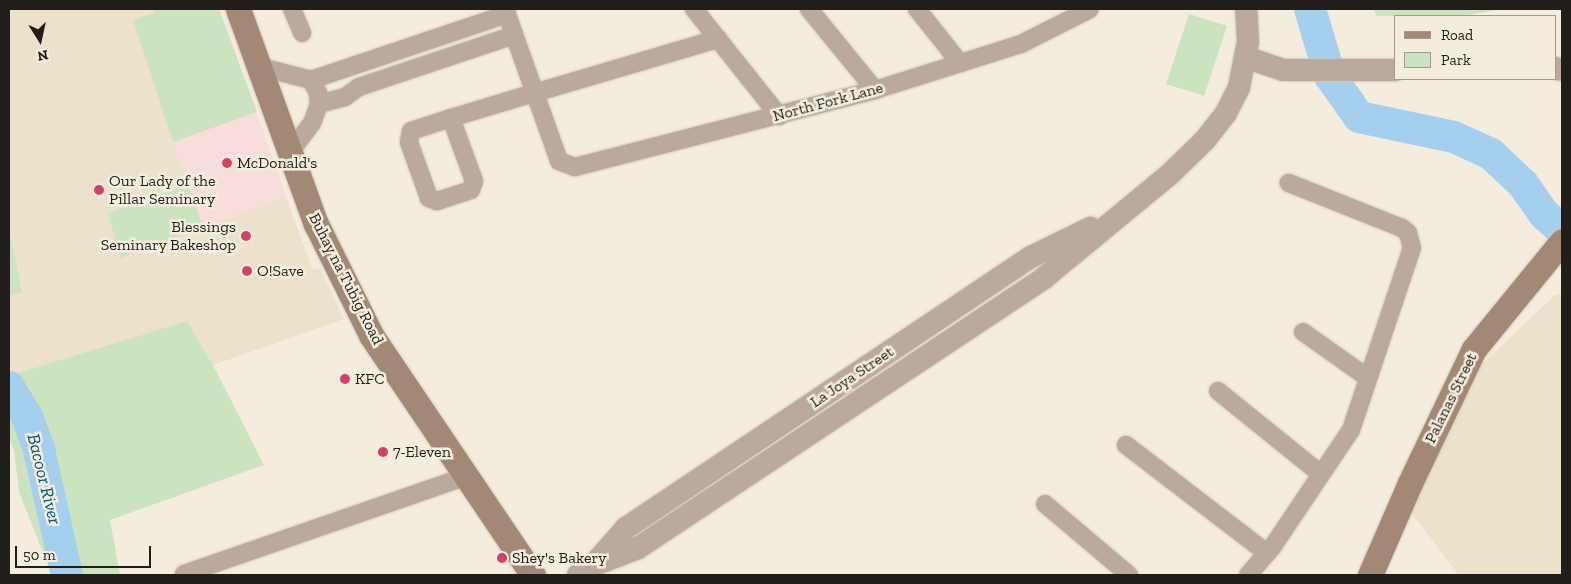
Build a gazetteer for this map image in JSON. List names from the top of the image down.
{
  "streets": {
    "main road": ["Buhay na Tubig Road", "Palanas Street"],
    "street": ["North Fork Lane", "La Joya Street"]
  },
  "water": ["Bacoor River"],
  "places": [
    "McDonald's",
    "Our Lady of the Pillar Seminary",
    "Blessings Seminary Bakeshop",
    "O!Save",
    "KFC",
    "7-Eleven",
    "Shey's Bakery"
  ],
  "legend": ["Road", "Park"],
  "scale_bar": "50 m",
  "north": "bottom"
}
